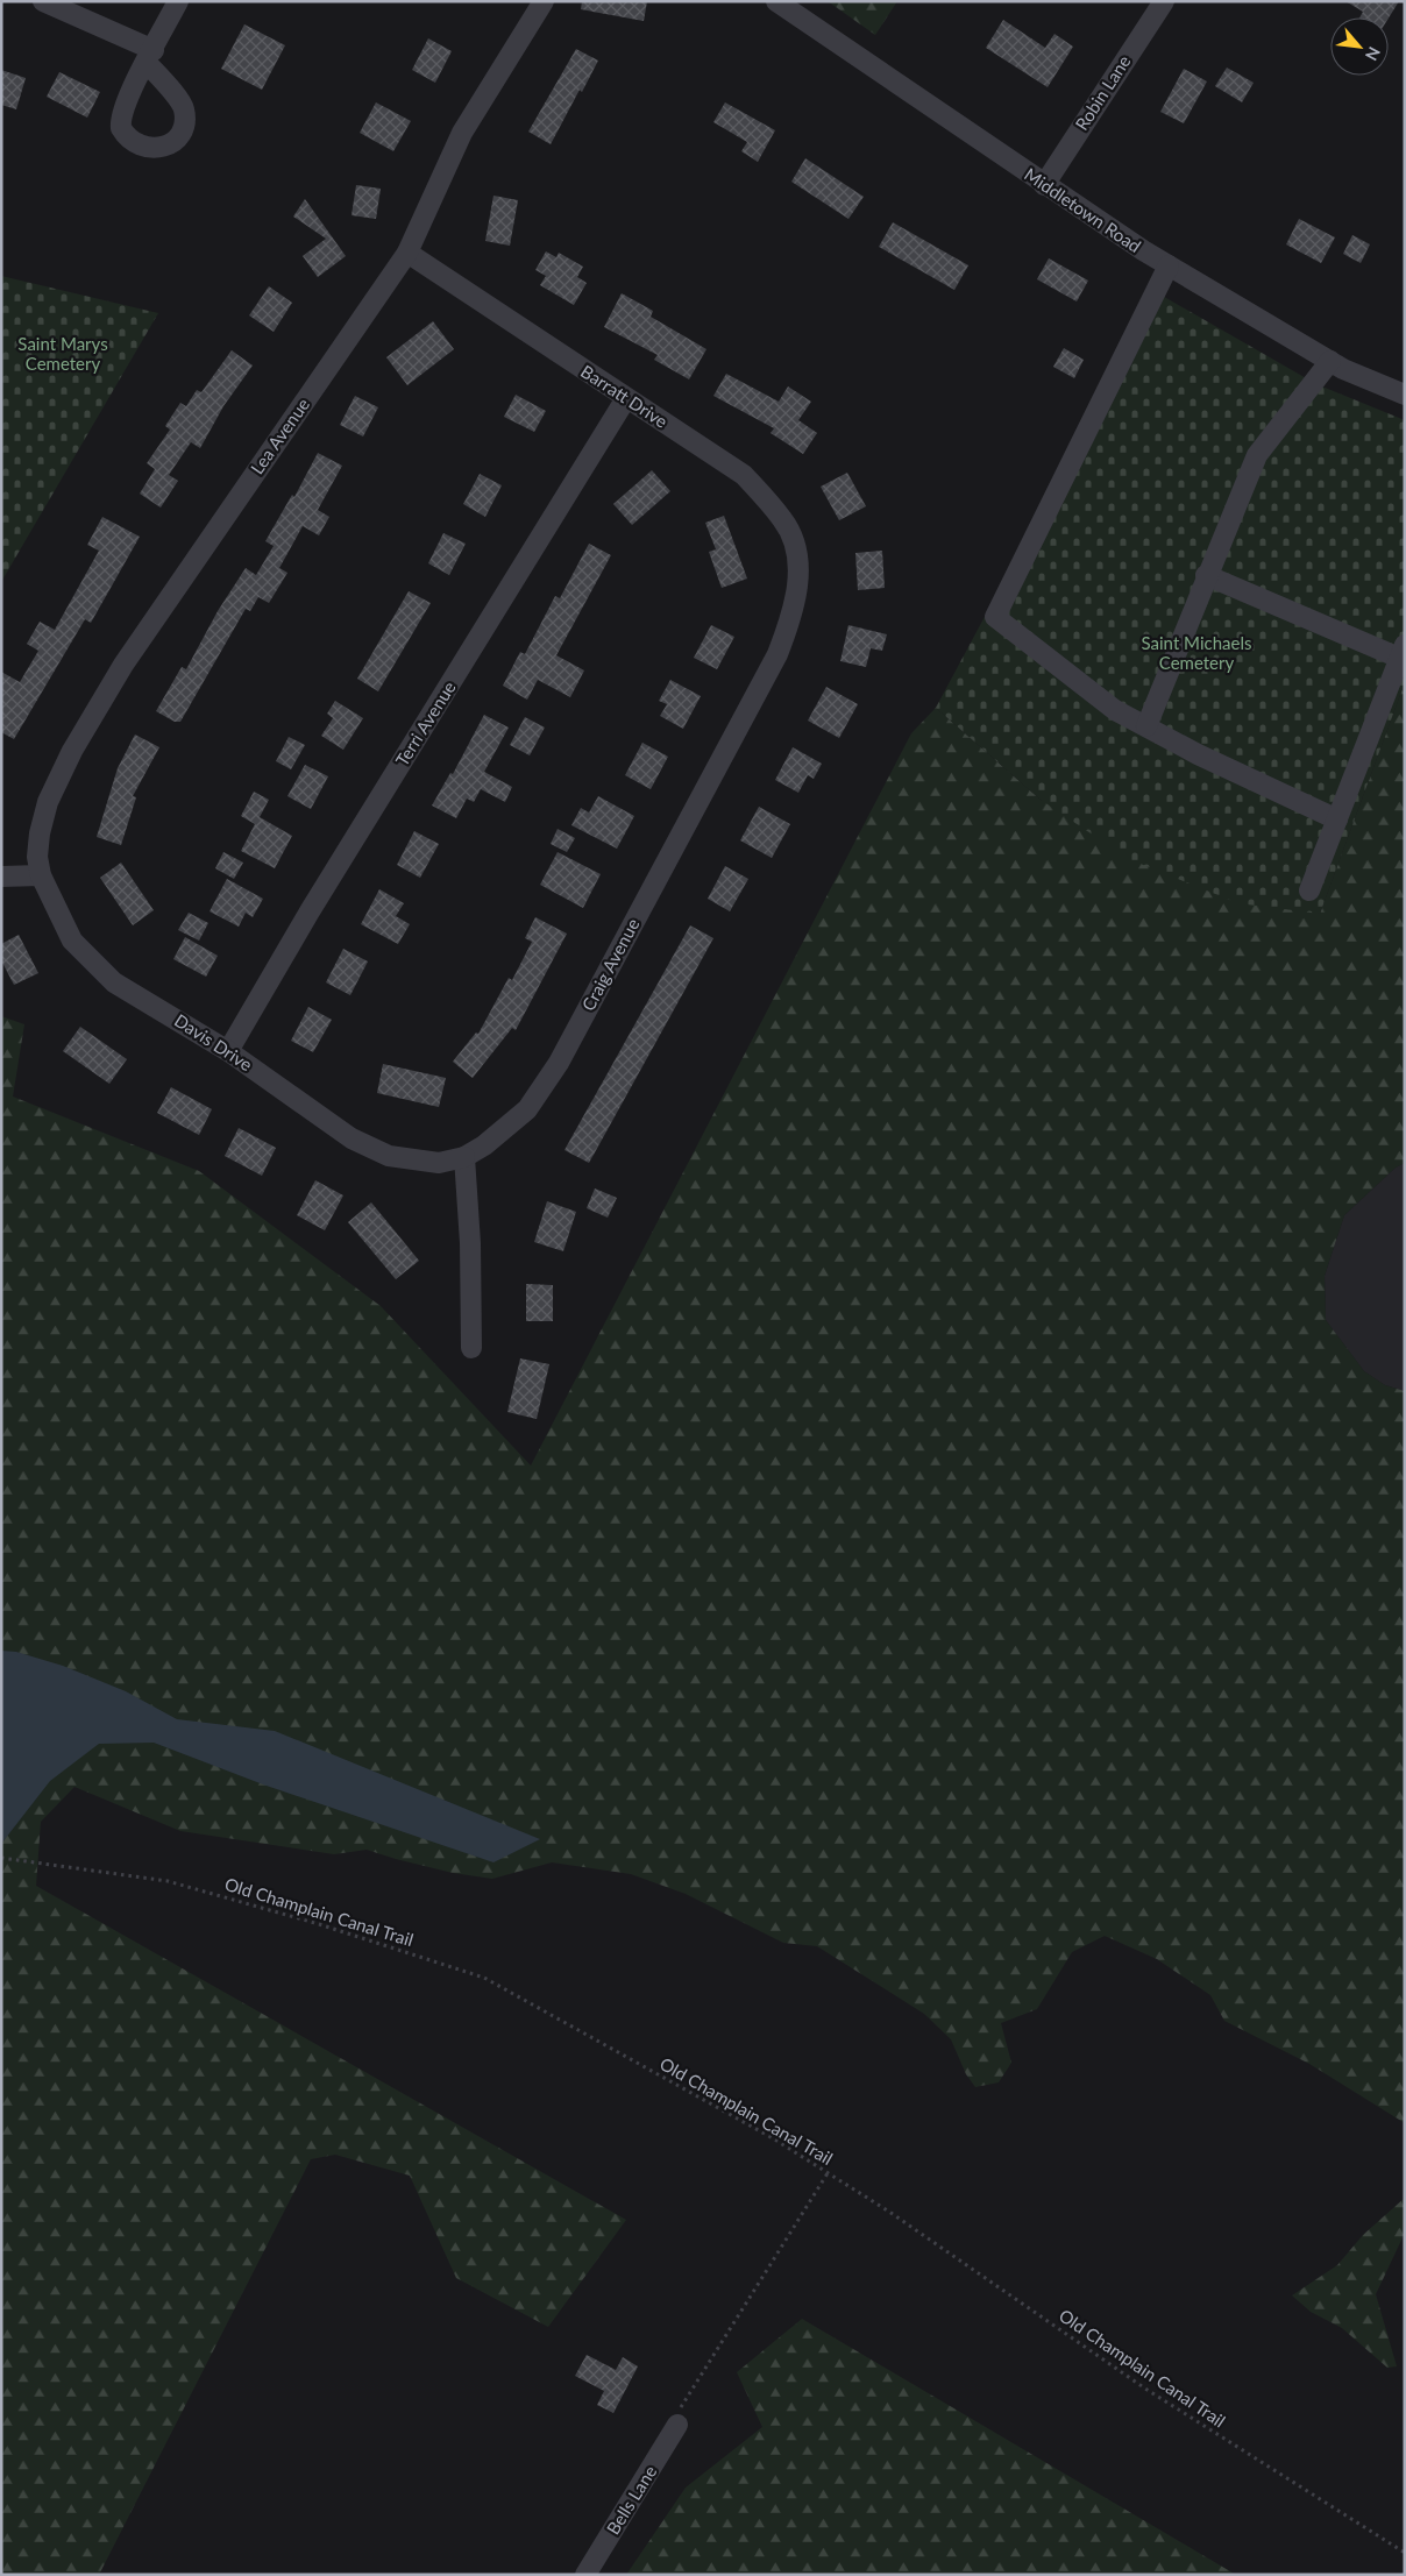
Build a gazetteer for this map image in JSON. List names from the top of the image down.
{
  "streets": {
    "street": [
      "Robin Lane",
      "Middletown Road",
      "Barratt Drive",
      "Lea Avenue",
      "Terri Avenue",
      "Craig Avenue",
      "Davis Drive",
      "Bells Lane"
    ],
    "path": ["Old Champlain Canal Trail"]
  },
  "crossings": [
    ["Robin Lane", "Middletown Road"],
    ["Barratt Drive", "Lea Avenue"],
    ["Barratt Drive", "Terri Avenue"],
    ["Barratt Drive", "Craig Avenue"],
    ["Lea Avenue", "Davis Drive"],
    ["Terri Avenue", "Davis Drive"],
    ["Craig Avenue", "Davis Drive"]
  ],
  "parks": ["Saint Marys Cemetery", "Saint Michaels Cemetery"],
  "north": "bottom right"
}
